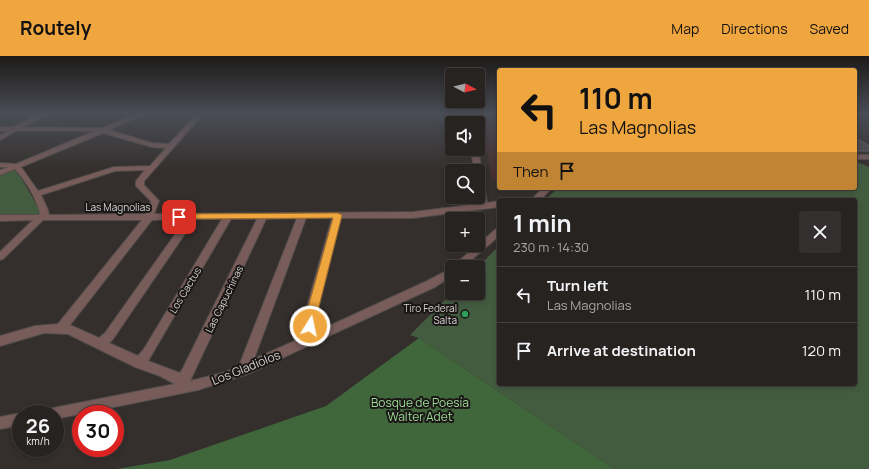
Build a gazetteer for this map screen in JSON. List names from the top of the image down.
{
  "streets": {
    "street": [
      "Las Magnolias",
      "Los Cactus",
      "Las Capuchinas",
      "Los Gladiolos"
    ]
  },
  "crossings": [
    ["Las Magnolias", "Los Cactus"],
    ["Las Magnolias", "Las Capuchinas"],
    ["Las Capuchinas", "Los Gladiolos"]
  ],
  "parks": ["Bosque de Poesía Walter Adet"],
  "places": ["Tiro Federal Salta"],
  "north": "right",
  "page": {
    "header": "Routely",
    "nav": ["Map", "Directions", "Saved"],
    "map_buttons": ["+", "−"],
    "turn": ["110 m", "Las Magnolias"],
    "then": "Then",
    "heading": ["1 min", "230 m · 14:30"],
    "list": [
      {
        "name": "Turn left",
        "note": "Las Magnolias",
        "value": "110 m"
      },
      {
        "name": "Arrive at destination",
        "value": "120 m"
      }
    ],
    "speed": "26 km/h",
    "limit": "30"
  }
}
